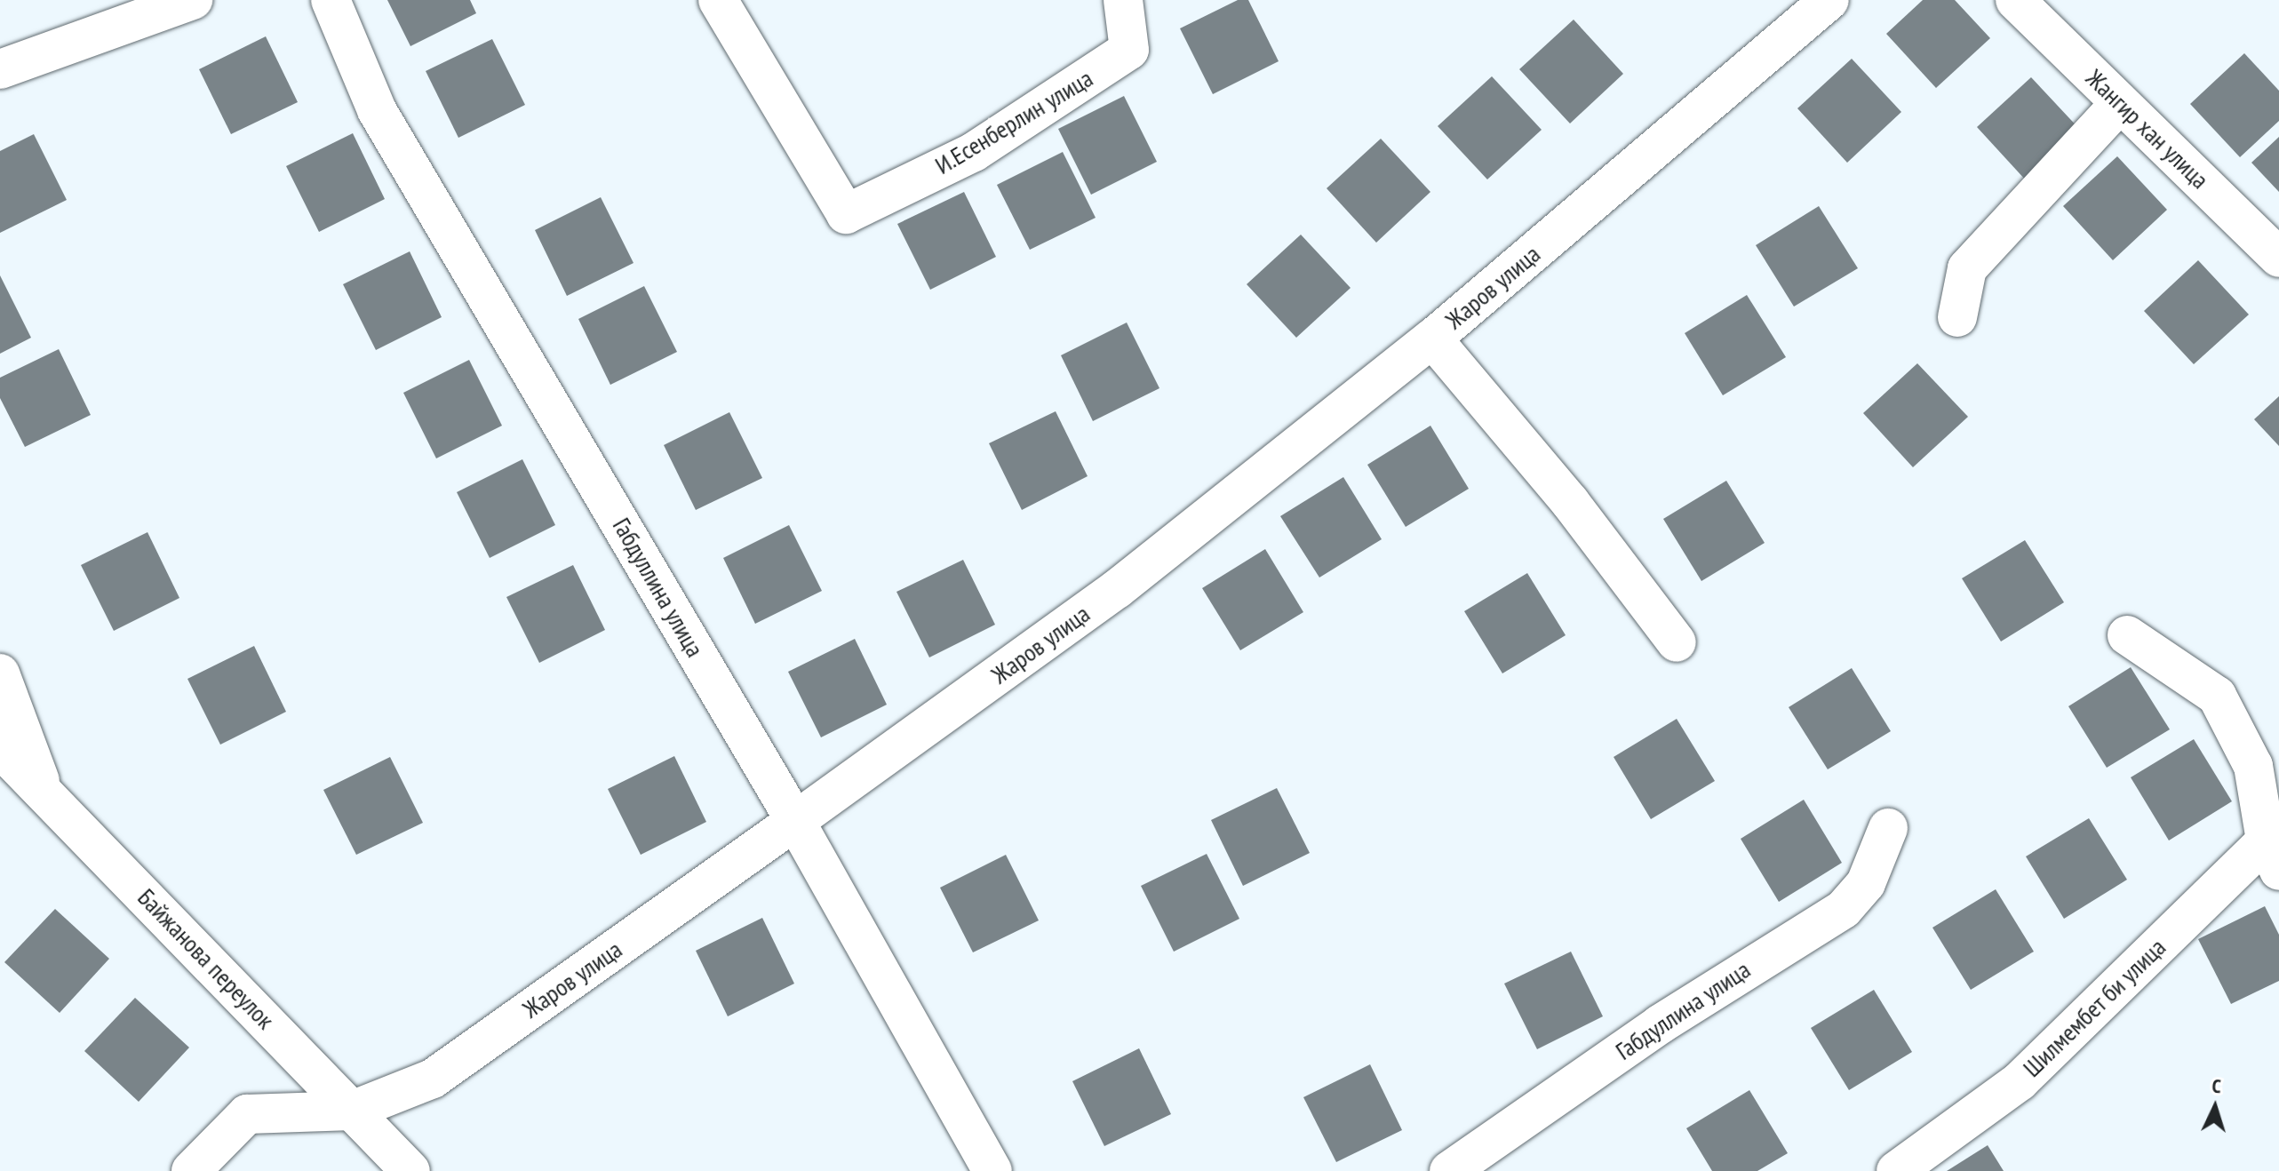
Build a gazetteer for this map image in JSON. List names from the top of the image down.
{
  "streets": {
    "street": [
      "И.Есенберлин улица",
      "Жангир хан улица",
      "Жаров улица",
      "Габдуллина улица",
      "Байжанова переулок",
      "Шилмембет би улица"
    ]
  },
  "crossings": [
    ["Жаров улица", "Габдуллина улица"],
    ["Жаров улица", "Байжанова переулок"]
  ],
  "north": "top"
}
